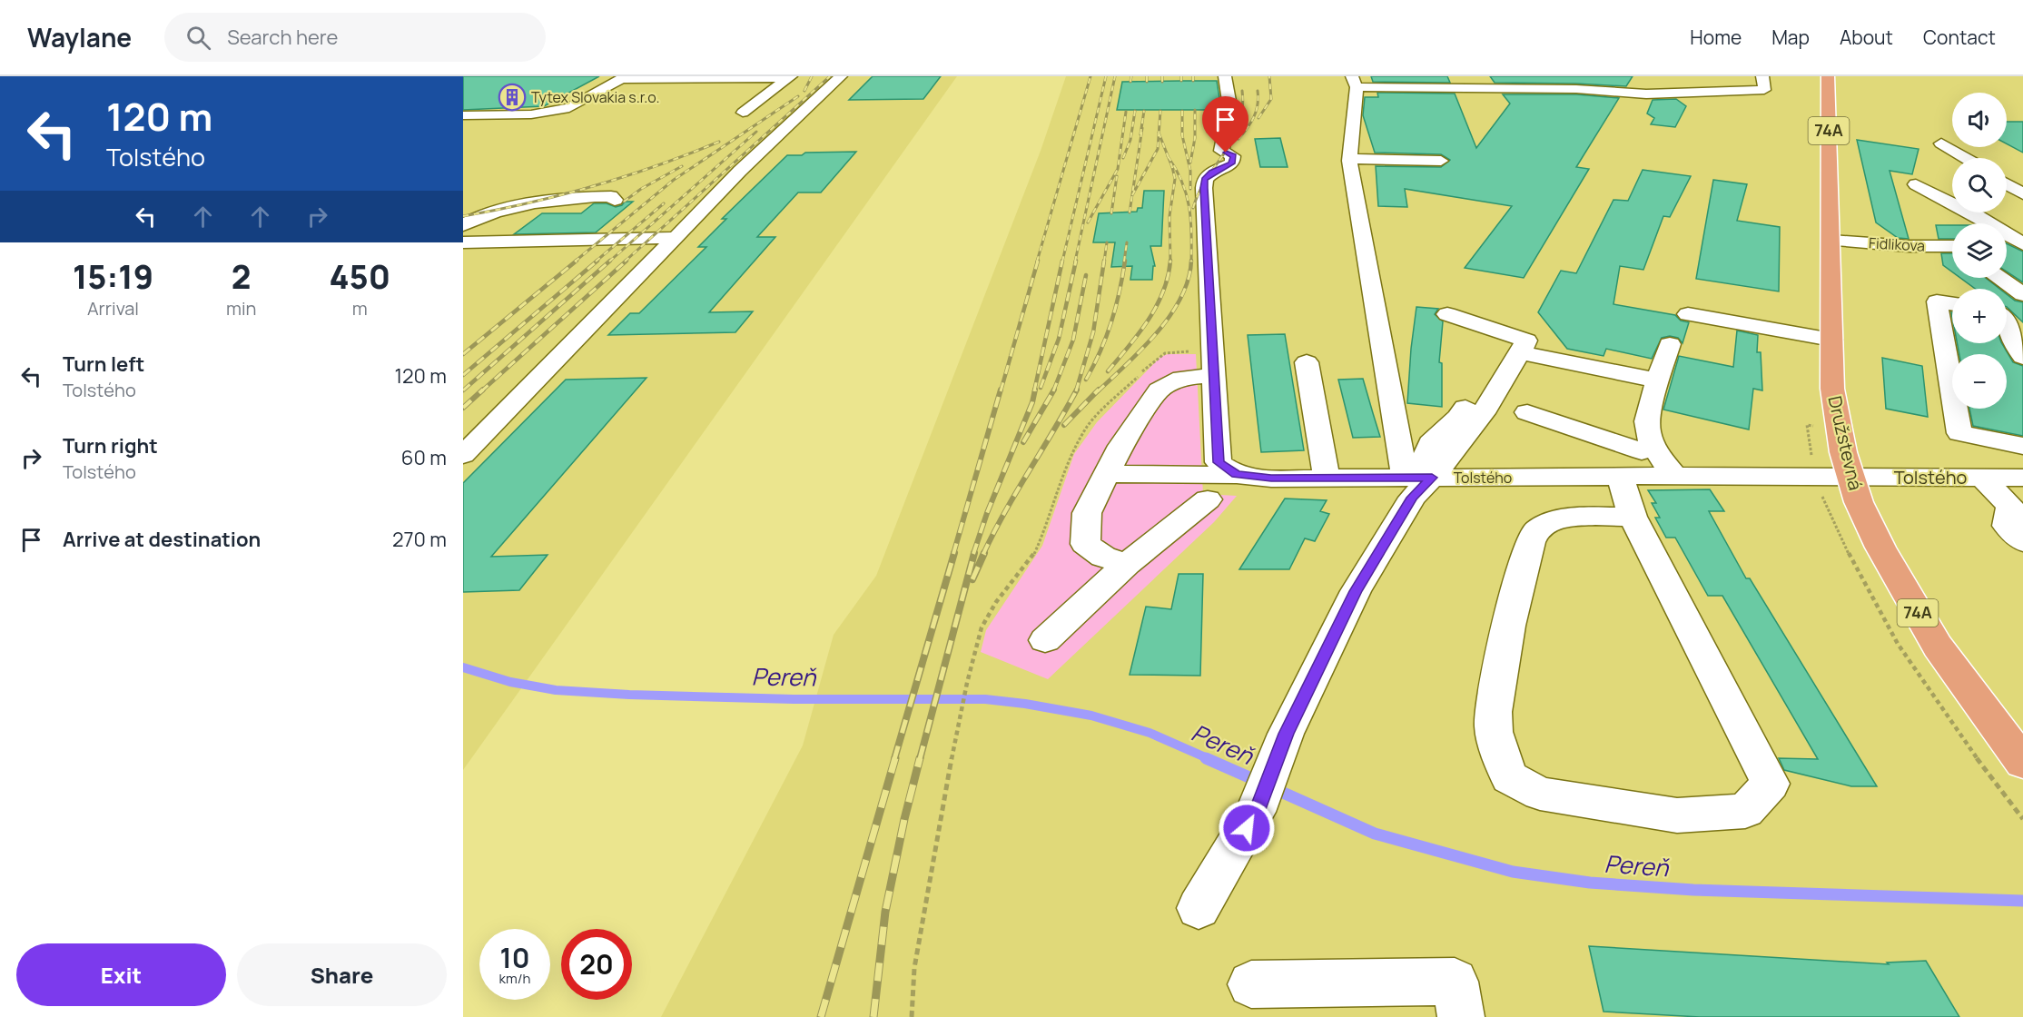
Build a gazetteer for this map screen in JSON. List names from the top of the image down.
{
  "streets": {
    "main road": ["74A", "Družstevná"],
    "street": ["Fidlikova", "Tolstého"]
  },
  "crossings": [
    ["Fidlikova", "Družstevná"],
    ["Družstevná", "Tolstého"]
  ],
  "water": ["Pereň"],
  "places": {
    "building": ["Tytex Slovakia s.r.o."]
  },
  "page": {
    "header": "Waylane",
    "search": "Search here",
    "nav": [
      "Home",
      "Map",
      "About",
      "Contact"
    ],
    "turn": ["120 m", "Tolstého"],
    "map_buttons": ["+", "−"],
    "eta": [
      "15:19",
      "Arrival",
      "2",
      "min",
      "450",
      "m"
    ],
    "list": [
      {
        "name": "Turn left",
        "note": "Tolstého",
        "value": "120 m"
      },
      {
        "name": "Turn right",
        "note": "Tolstého",
        "value": "60 m"
      },
      {
        "name": "Arrive at destination",
        "value": "270 m"
      }
    ],
    "speed": "10 km/h",
    "limit": "20",
    "buttons": ["Exit", "Share"]
  }
}
